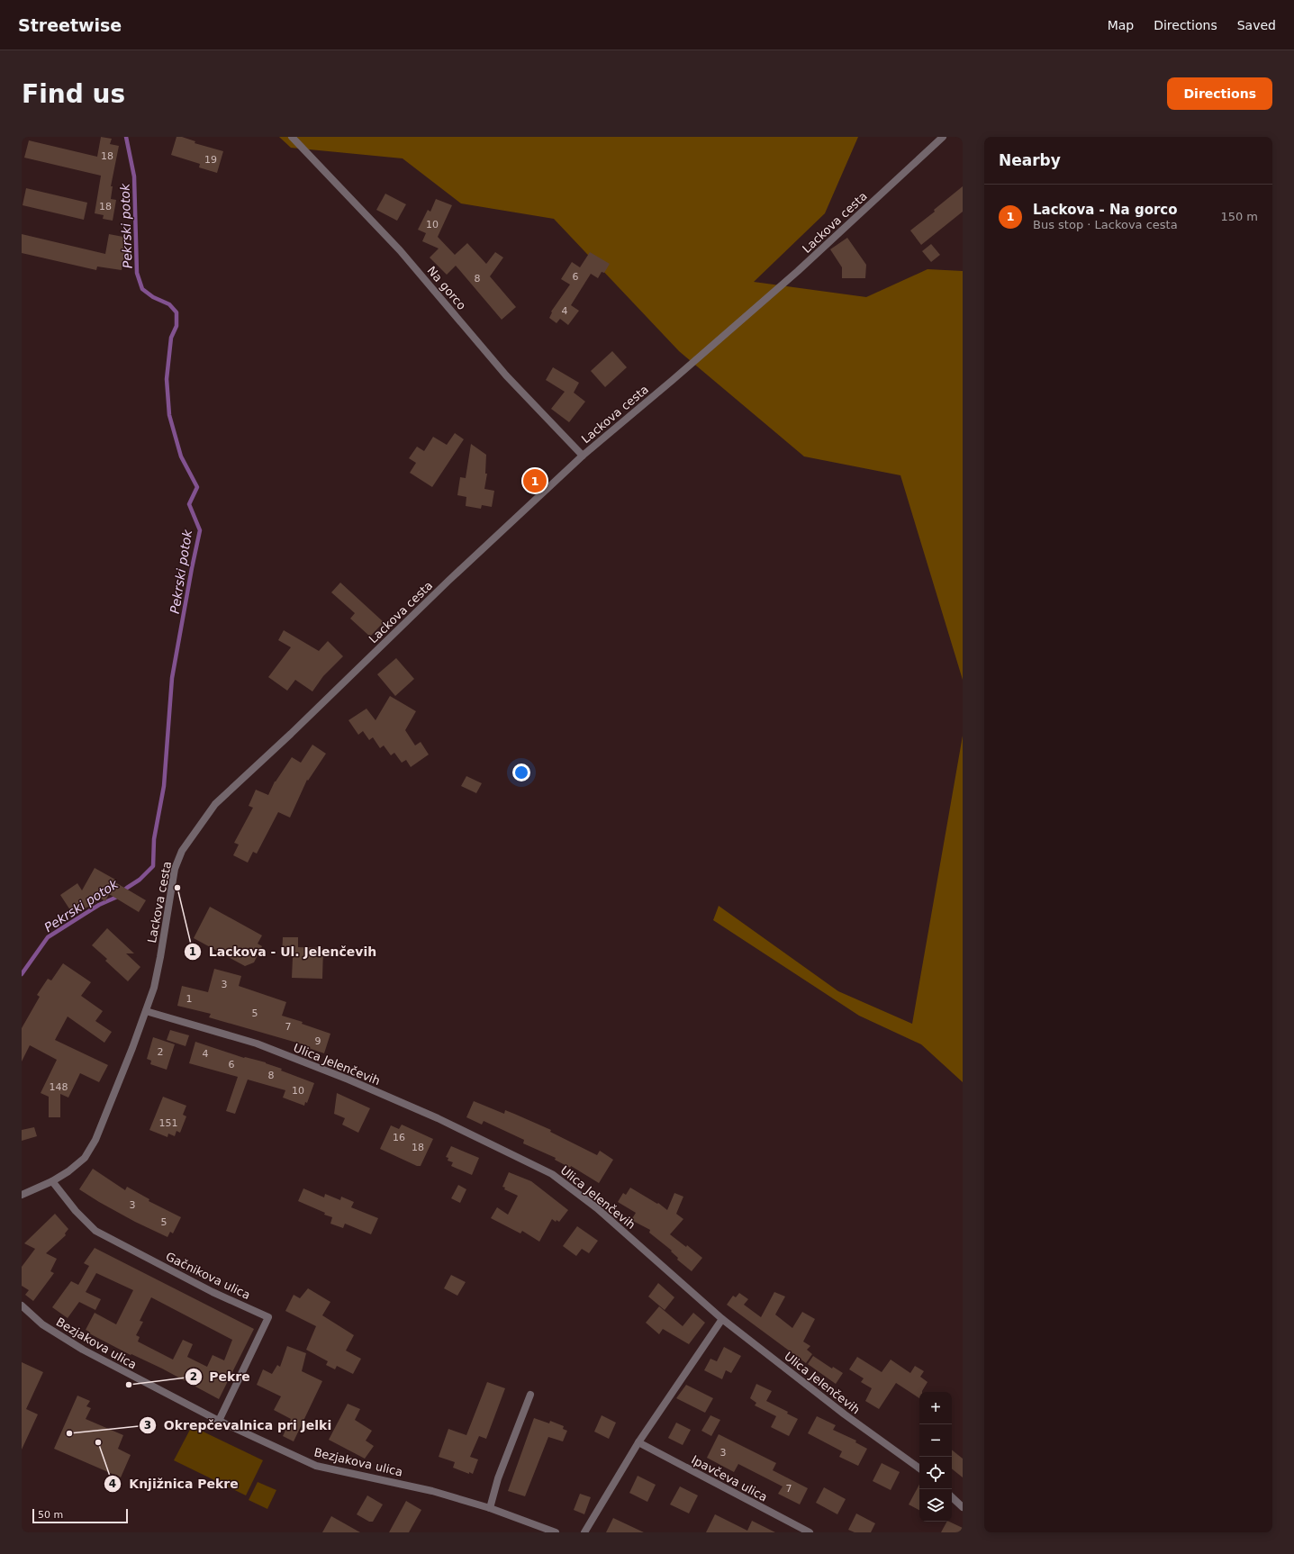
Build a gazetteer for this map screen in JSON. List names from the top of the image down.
{
  "streets": {
    "street": [
      "Lackova cesta",
      "Na gorco",
      "Ulica Jelenčevih",
      "Gačnikova ulica",
      "Bezjakova ulica",
      "Ipavčeva ulica"
    ]
  },
  "crossings": [
    ["Lackova cesta", "Na gorco"],
    ["Lackova cesta", "Ulica Jelenčevih"],
    ["Lackova cesta", "Gačnikova ulica"],
    ["Gačnikova ulica", "Bezjakova ulica"]
  ],
  "water": ["Pekrski potok"],
  "places": [
    "Lackova - Ul. Jelenčevih",
    "Pekre",
    "Okrepčevalnica pri Jelki",
    "Knjižnica Pekre"
  ],
  "house_numbers": [
    "18",
    "19",
    "18",
    "10",
    "6",
    "8",
    "4",
    "3",
    "1",
    "5",
    "7",
    "9",
    "2",
    "4",
    "6",
    "8",
    "148",
    "10",
    "151",
    "16",
    "18",
    "3",
    "5",
    "3",
    "7"
  ],
  "scale_bar": "50 m",
  "page": {
    "header": "Streetwise",
    "nav": ["Map", "Directions", "Saved"],
    "buttons": "Directions",
    "title": "Find us",
    "heading": "Nearby",
    "list": [
      {
        "mark": "1",
        "name": "Lackova - Na gorco",
        "note": "Bus stop · Lackova cesta",
        "value": "150 m"
      }
    ],
    "pins": "1",
    "map_buttons": ["+", "−"],
    "scale": "50 m"
  }
}
